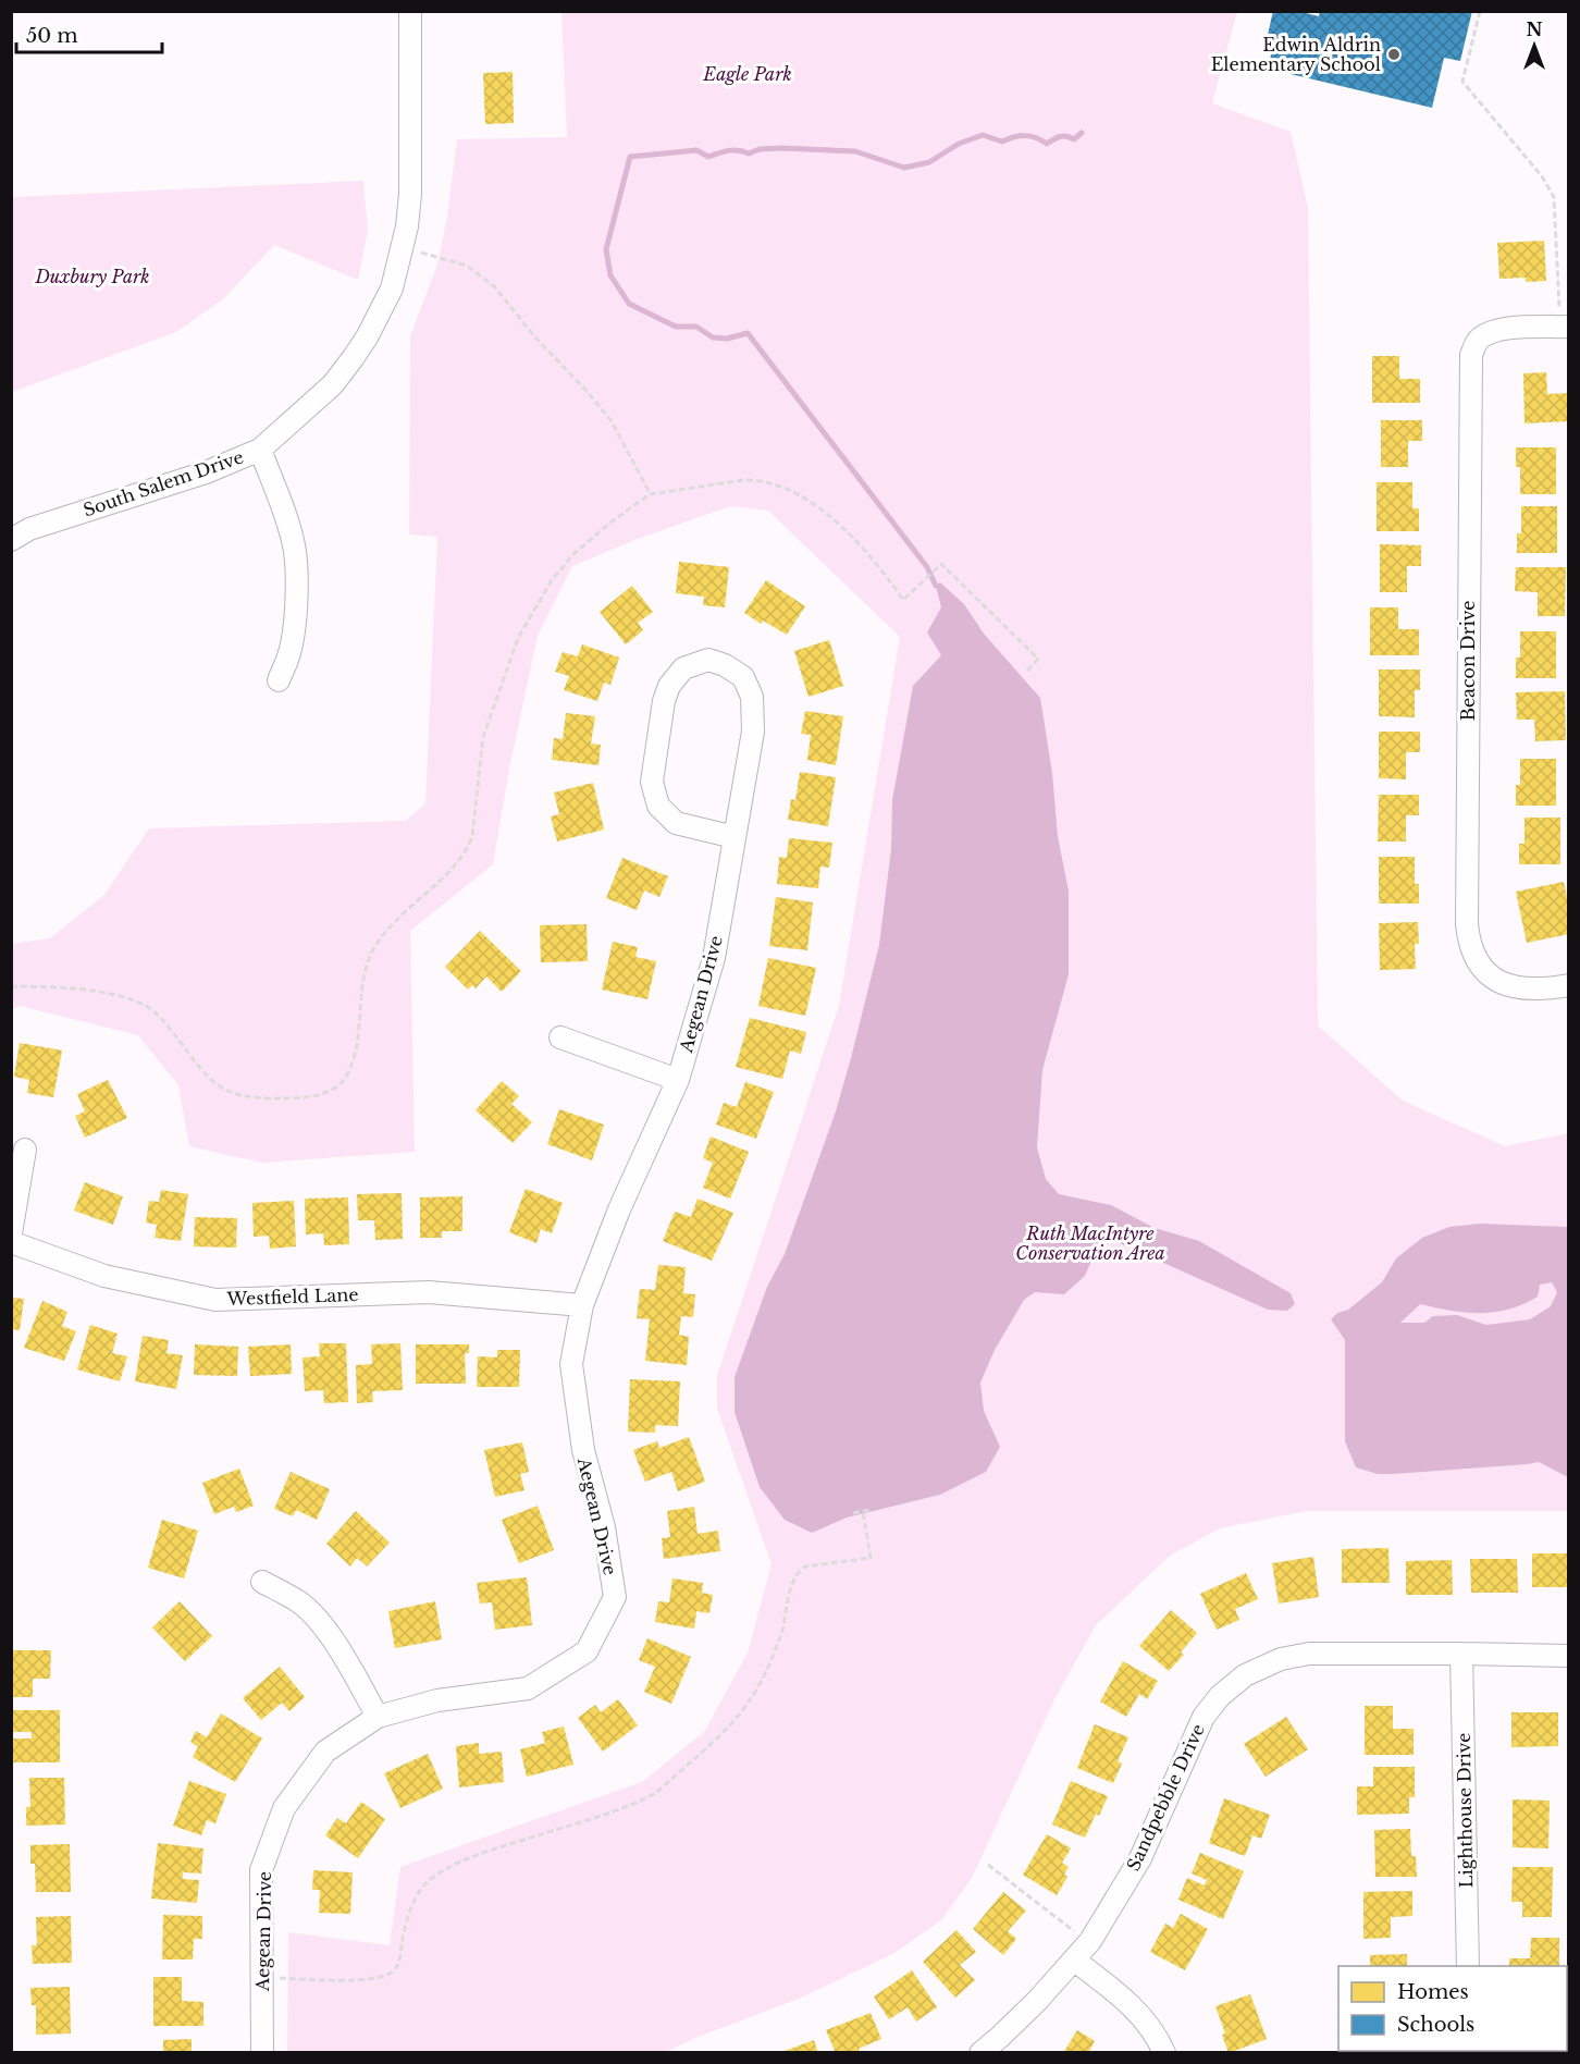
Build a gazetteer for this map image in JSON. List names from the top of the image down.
{
  "streets": {
    "street": [
      "South Salem Drive",
      "Beacon Drive",
      "Aegean Drive",
      "Westfield Lane",
      "Sandpebble Drive",
      "Lighthouse Drive"
    ]
  },
  "crossings": [
    ["Aegean Drive", "Westfield Lane"],
    ["Sandpebble Drive", "Lighthouse Drive"]
  ],
  "parks": ["Eagle Park", "Duxbury Park", "Ruth MacIntyre Conservation Area"],
  "places": ["Edwin Aldrin Elementary School"],
  "legend": ["Homes", "Schools"],
  "scale_bar": "50 m",
  "north": "top"
}
